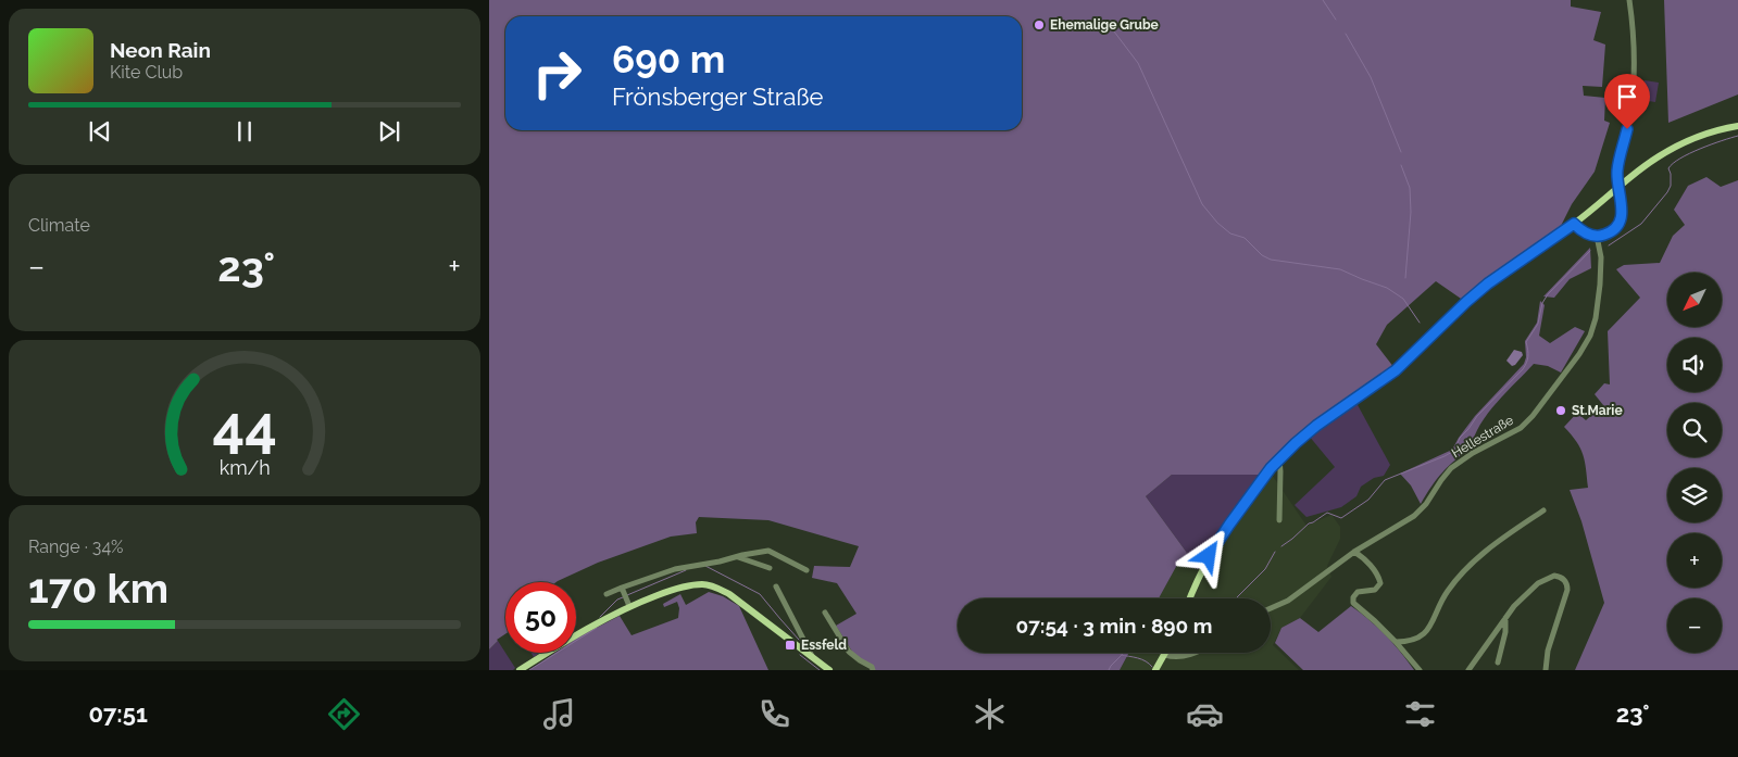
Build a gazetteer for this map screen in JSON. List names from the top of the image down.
{
  "streets": {
    "street": ["Hellestraße"]
  },
  "places": {
    "other": ["Ehemalige Grube", "St.Marie"],
    "transit": ["Essfeld"]
  },
  "north": "bottom left",
  "page": {
    "turn": ["690 m", "Frönsberger Straße"],
    "song": ["Neon Rain", "Kite Club"],
    "tile": [
      "Climate",
      ["Range · 34%", "170 km"]
    ],
    "heat": ["−", "23°", "+"],
    "map_buttons": ["+", "−"],
    "limit": "50",
    "trip": "07:54 · 3 min · 890 m",
    "tabs": ["07:51", "23°"],
    "gauge": ["44", "km/h"]
  }
}
